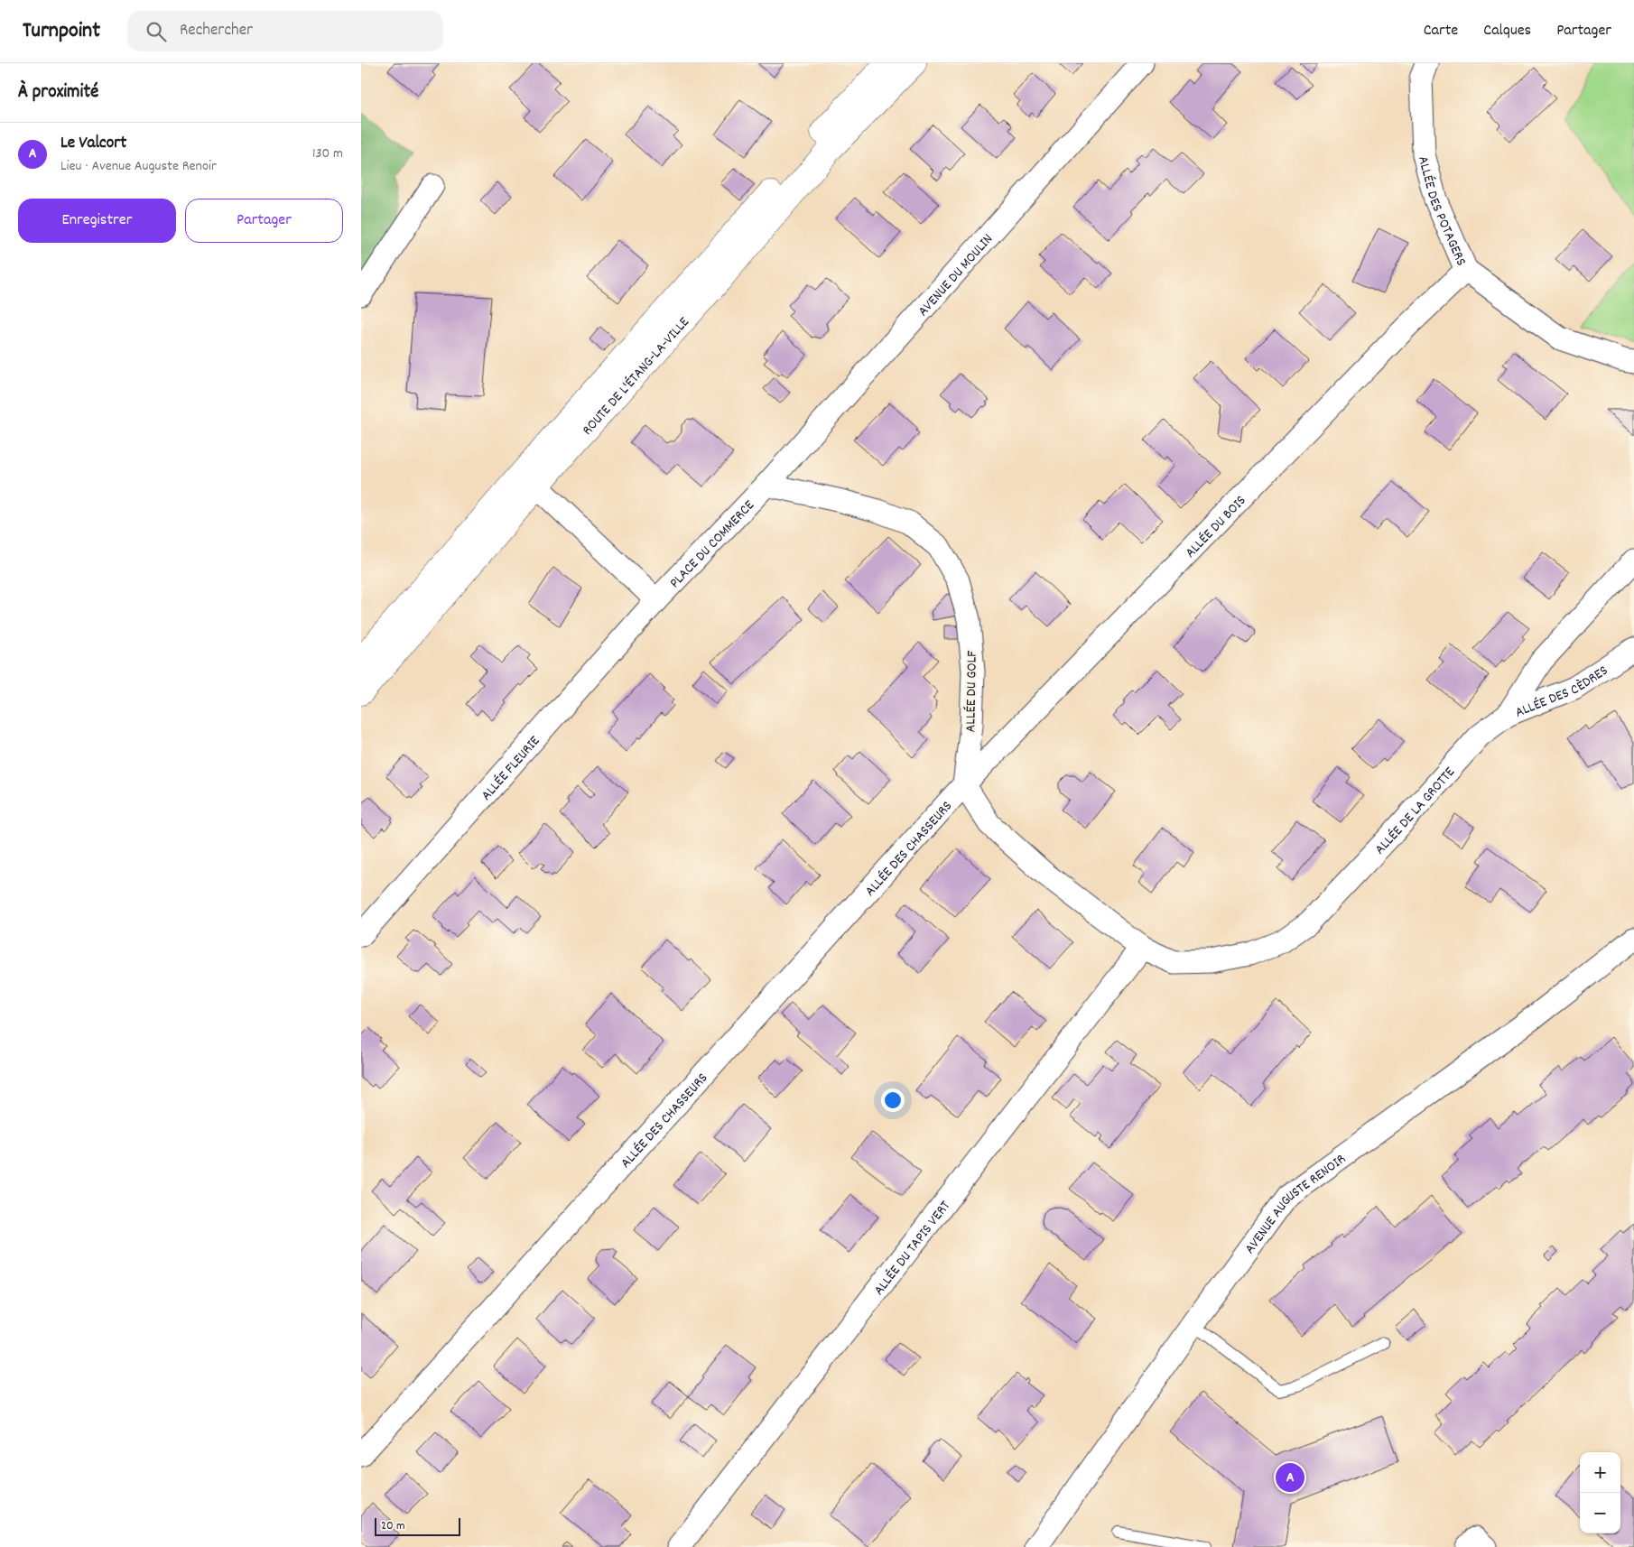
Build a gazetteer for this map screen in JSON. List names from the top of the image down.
{
  "streets": {
    "street": [
      "ALLÉE DES POTAGERS",
      "AVENUE DU MOULIN",
      "ROUTE DE L'ÉTANG-LA-VILLE",
      "ALLÉE DU BOIS",
      "PLACE DU COMMERCE",
      "ALLÉE DES CÈDRES",
      "ALLÉE DU GOLF",
      "ALLÉE FLEURIE",
      "ALLÉE DE LA GROTTE",
      "ALLÉE DES CHASSEURS",
      "AVENUE AUGUSTE RENOIR",
      "ALLÉE DU TAPIS VERT"
    ]
  },
  "crossings": [
    ["ALLÉE DES POTAGERS", "ALLÉE DU BOIS"],
    ["AVENUE DU MOULIN", "PLACE DU COMMERCE"],
    ["AVENUE DU MOULIN", "ALLÉE DU GOLF"],
    ["ALLÉE DU BOIS", "ALLÉE DU GOLF"],
    ["ALLÉE DU BOIS", "ALLÉE DES CHASSEURS"],
    ["PLACE DU COMMERCE", "ALLÉE DU GOLF"],
    ["PLACE DU COMMERCE", "ALLÉE FLEURIE"],
    ["ALLÉE DES CÈDRES", "ALLÉE DE LA GROTTE"],
    ["ALLÉE DU GOLF", "ALLÉE DES CHASSEURS"],
    ["ALLÉE DE LA GROTTE", "ALLÉE DU TAPIS VERT"]
  ],
  "scale_bar": "20 m",
  "page": {
    "header": "Turnpoint",
    "search": "Rechercher",
    "nav": ["Carte", "Calques", "Partager"],
    "heading": "À proximité",
    "list": [
      {
        "mark": "A",
        "name": "Le Valcort",
        "note": "Lieu · Avenue Auguste Renoir",
        "value": "130 m"
      }
    ],
    "buttons": ["Enregistrer", "Partager"],
    "map_buttons": ["+", "−"],
    "pins": "A",
    "scale": "20 m"
  }
}
